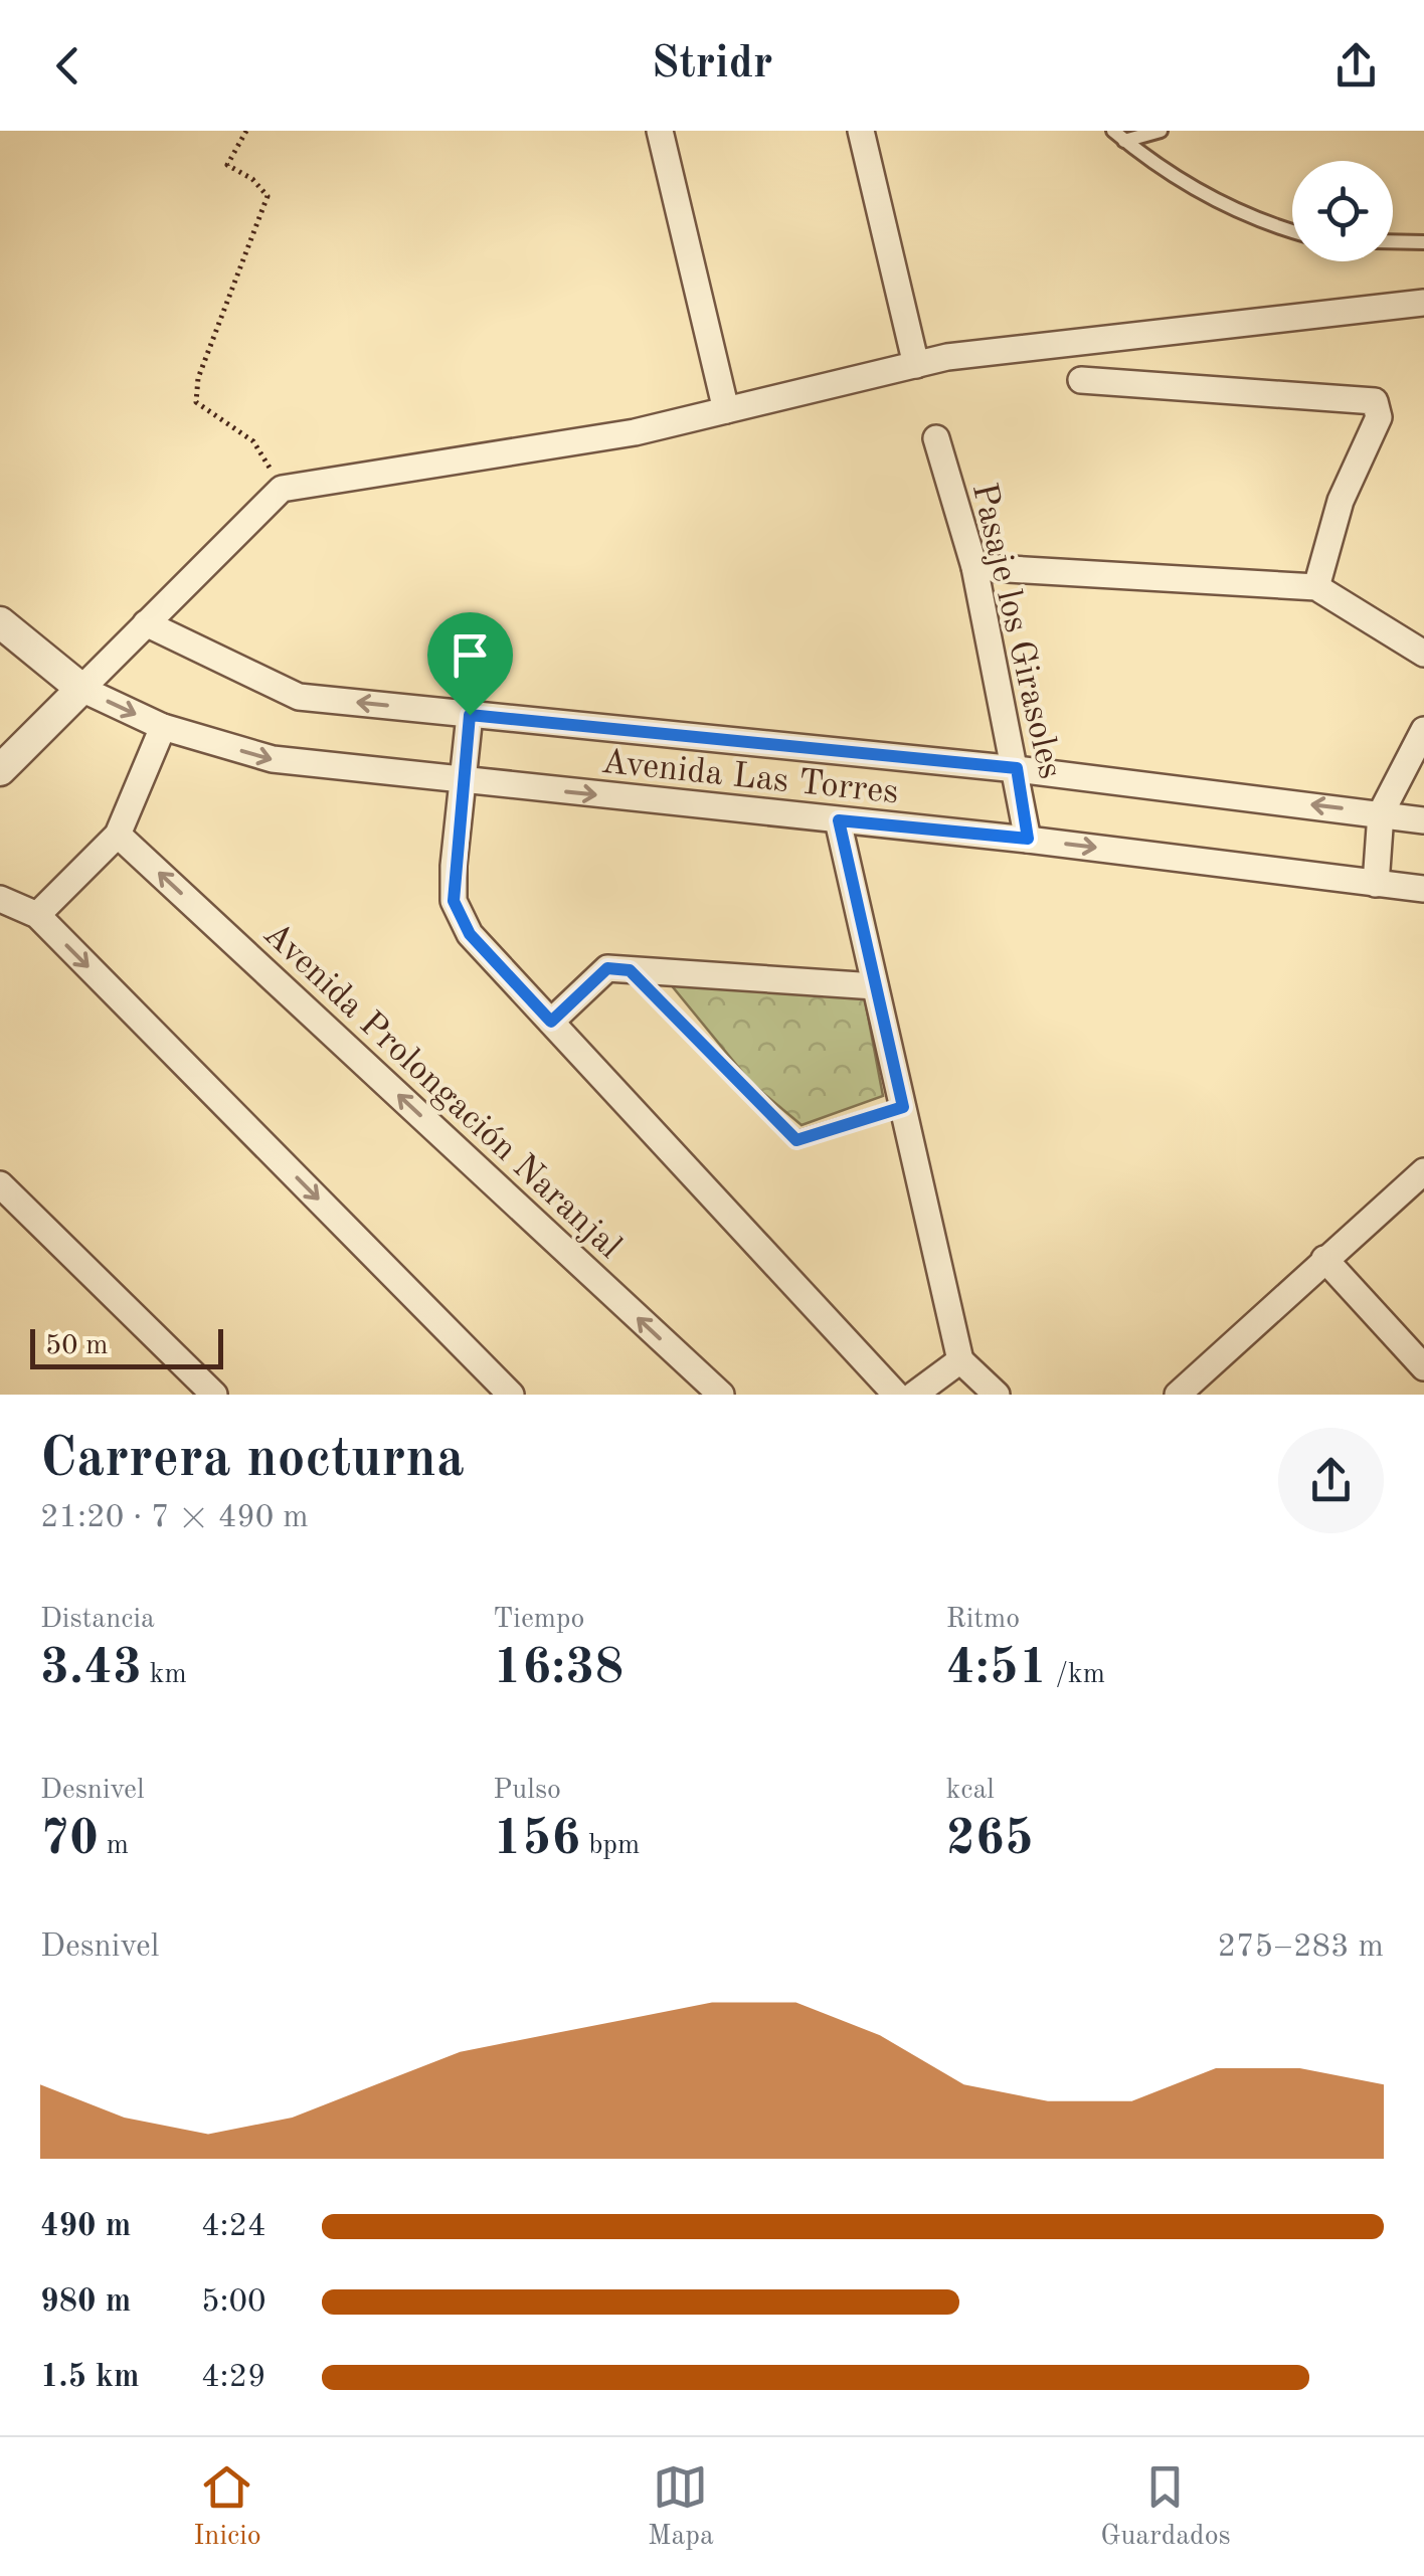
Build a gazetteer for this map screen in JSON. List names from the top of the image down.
{
  "streets": {
    "street": ["Pasaje los Girasoles", "Avenida Las Torres", "Avenida Prolongación Naranjal"]
  },
  "crossings": [
    ["Pasaje los Girasoles", "Avenida Las Torres"]
  ],
  "scale_bar": "50 m",
  "page": {
    "header": "Stridr",
    "scale": "50 m",
    "heading": ["Carrera nocturna", "21:20 · 7 × 490 m"],
    "stats": [
      ["Distancia", "3.43 km"],
      ["Tiempo", "16:38"],
      ["Ritmo", "4:51 /km"],
      ["Desnivel", "70 m"],
      ["Pulso", "156 bpm"],
      ["kcal", "265"]
    ],
    "chart": ["Desnivel", "275–283 m"],
    "list": [
      {
        "name": "490 m",
        "note": "4:24"
      },
      {
        "name": "980 m",
        "note": "5:00"
      },
      {
        "name": "1.5 km",
        "note": "4:29"
      }
    ],
    "tabs": ["Inicio", "Mapa", "Guardados"]
  }
}
